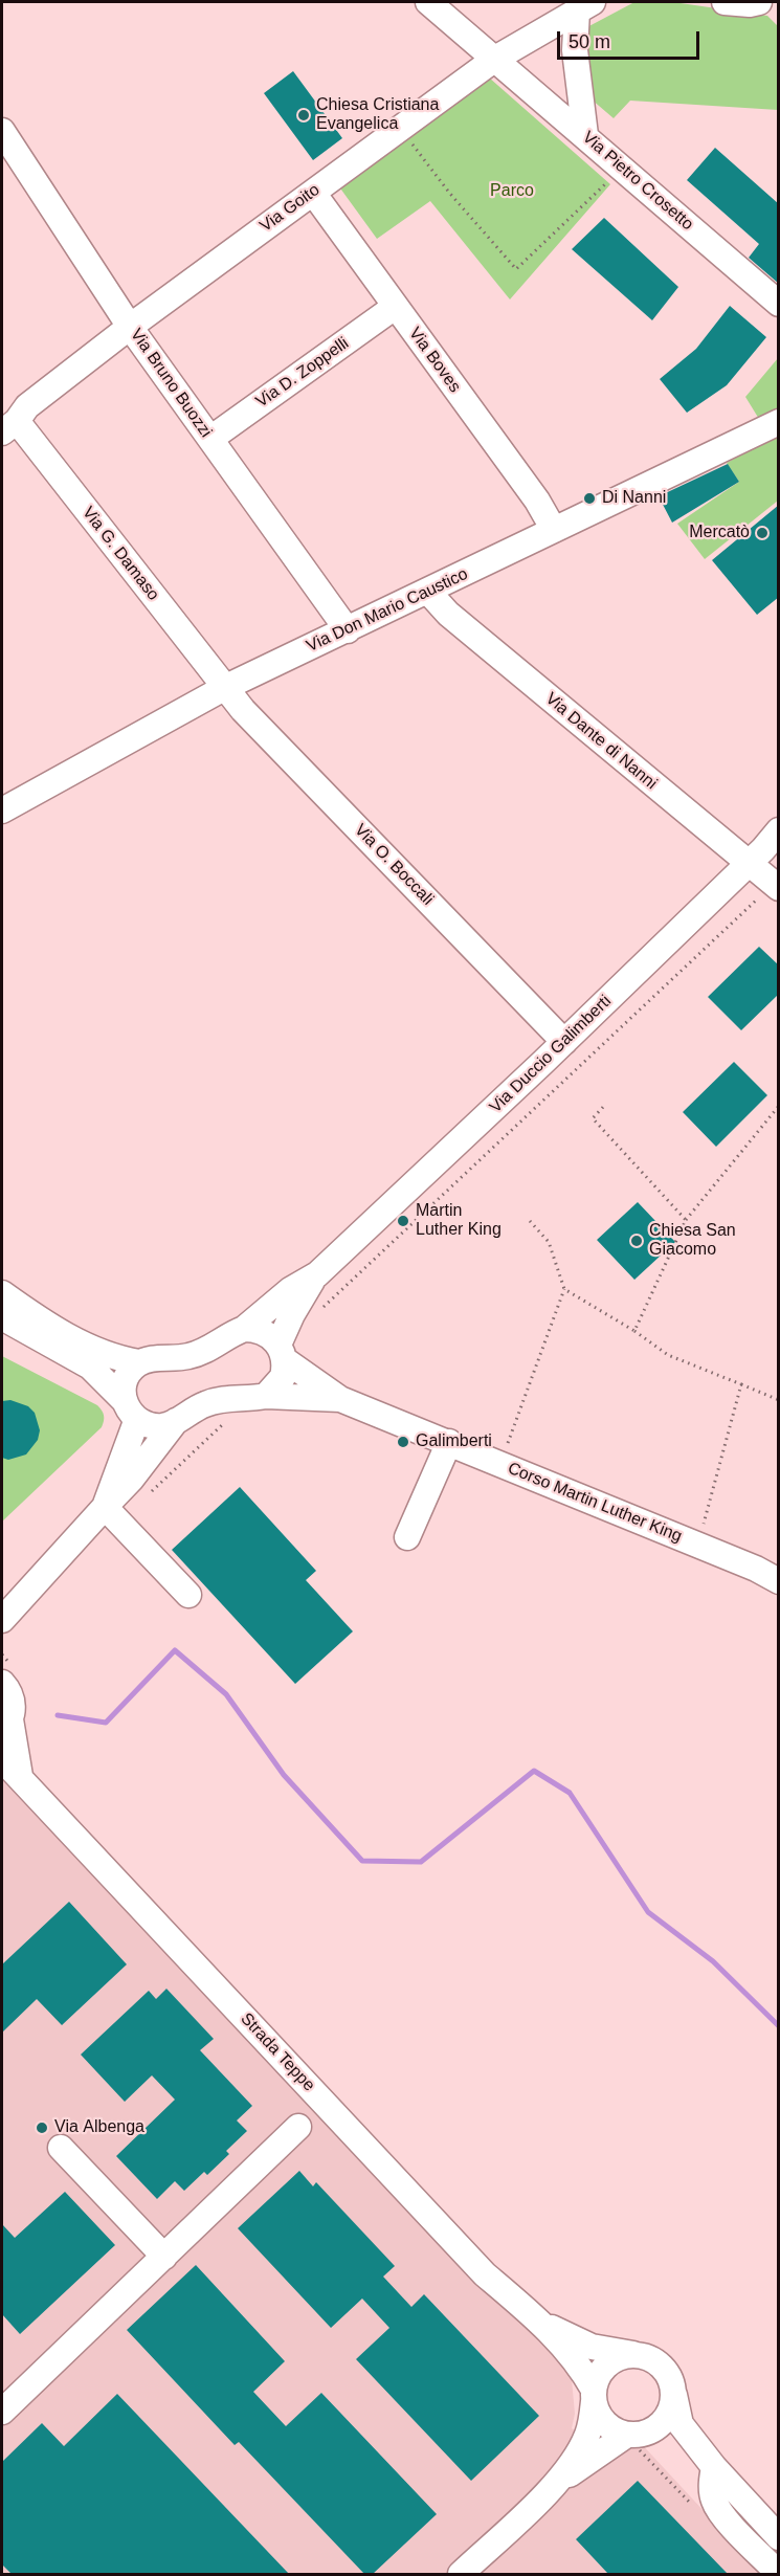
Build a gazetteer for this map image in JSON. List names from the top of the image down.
{
  "streets": {
    "street": [
      "Via Pietro Crosetto",
      "Via Goito",
      "Via Boves",
      "Via D. Zoppelli",
      "Via Bruno Buozzi",
      "Via G. Damaso",
      "Via Don Mario Caustico",
      "Via Dante di Nanni",
      "Via O. Boccali",
      "Via Duccio Galimberti",
      "Corso Martin Luther King",
      "Strada Teppe"
    ]
  },
  "crossings": [
    ["Via Pietro Crosetto", "Via Goito"],
    ["Via Goito", "Via Boves"],
    ["Via Goito", "Via Bruno Buozzi"],
    ["Via Goito", "Via G. Damaso"],
    ["Via Boves", "Via D. Zoppelli"],
    ["Via Boves", "Via Don Mario Caustico"],
    ["Via D. Zoppelli", "Via Bruno Buozzi"],
    ["Via Bruno Buozzi", "Via Don Mario Caustico"],
    ["Via G. Damaso", "Via Don Mario Caustico"],
    ["Via G. Damaso", "Via O. Boccali"],
    ["Via Don Mario Caustico", "Via Dante di Nanni"],
    ["Via Don Mario Caustico", "Via O. Boccali"],
    ["Via Dante di Nanni", "Via Duccio Galimberti"],
    ["Via O. Boccali", "Via Duccio Galimberti"],
    ["Via Duccio Galimberti", "Corso Martin Luther King"]
  ],
  "parks": ["Parco"],
  "places": [
    "Chiesa Cristiana Evangelica",
    "Di Nanni",
    "Mercatò",
    "Martin Luther King",
    "Chiesa San Giacomo",
    "Galimberti",
    "Via Albenga"
  ],
  "scale_bar": "50 m"
}
